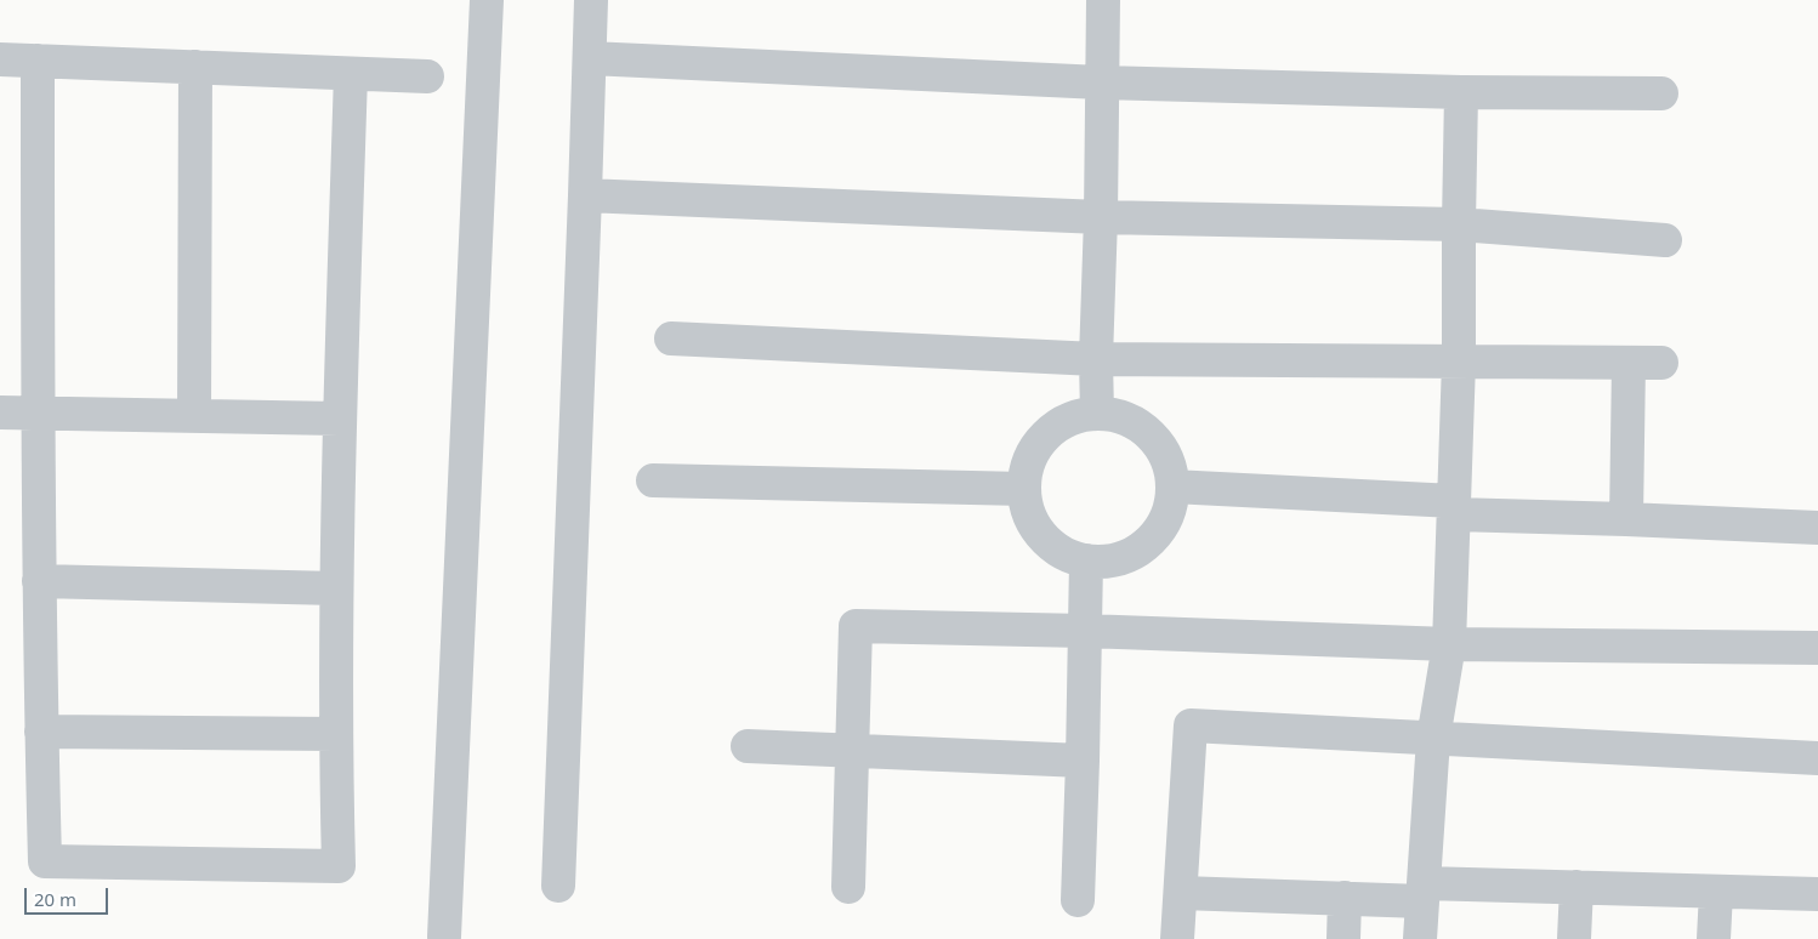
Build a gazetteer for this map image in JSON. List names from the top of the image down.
{
  "scale_bar": "20 m"
}
